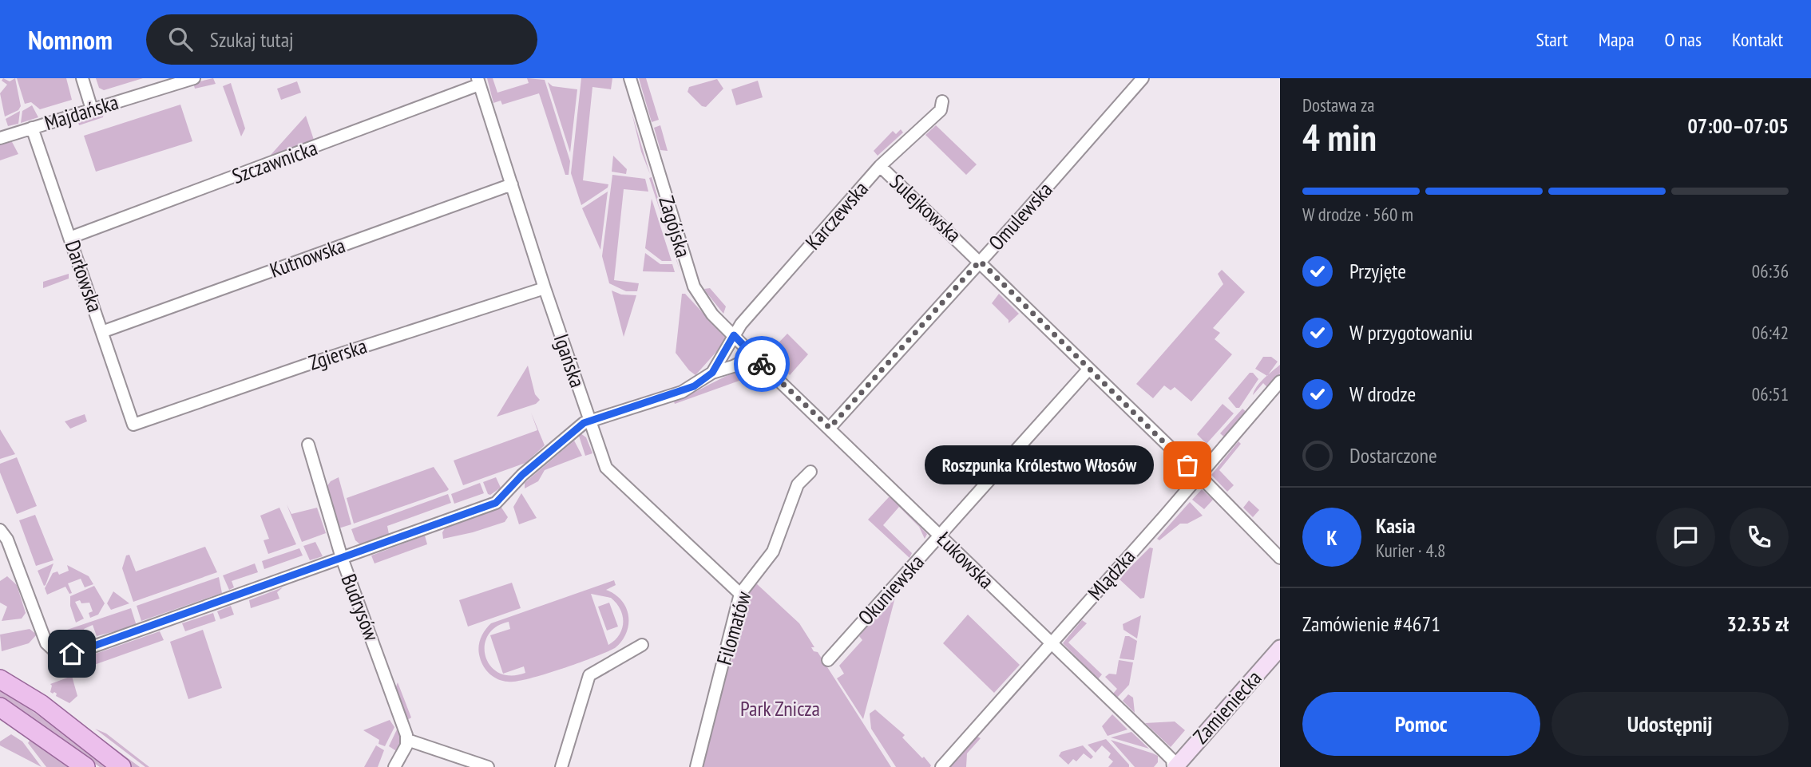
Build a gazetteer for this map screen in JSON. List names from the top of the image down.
{
  "streets": {
    "street": [
      "Majdańska",
      "Szczawnicka",
      "Sulejkowska",
      "Karczewska",
      "Omulewska",
      "Zagójska",
      "Kutnowska",
      "Darłowska",
      "Zgierska",
      "Igańska",
      "Łukowska",
      "Mlądzka",
      "Okuniewska",
      "Budrysów",
      "Filomatów",
      "Zamieniecka"
    ]
  },
  "crossings": [
    ["Majdańska", "Darłowska"],
    ["Szczawnicka", "Darłowska"],
    ["Szczawnicka", "Igańska"],
    ["Sulejkowska", "Karczewska"],
    ["Sulejkowska", "Omulewska"],
    ["Sulejkowska", "Mlądzka"],
    ["Sulejkowska", "Okuniewska"],
    ["Karczewska", "Zagójska"],
    ["Omulewska", "Łukowska"],
    ["Zagójska", "Łukowska"],
    ["Kutnowska", "Darłowska"],
    ["Kutnowska", "Igańska"],
    ["Darłowska", "Zgierska"],
    ["Zgierska", "Igańska"],
    ["Igańska", "Filomatów"],
    ["Łukowska", "Mlądzka"],
    ["Łukowska", "Okuniewska"],
    ["Łukowska", "Zamieniecka"]
  ],
  "parks": ["Park Znicza"],
  "places": ["Roszpunka Królestwo Włosów"],
  "page": {
    "header": "Nomnom",
    "search": "Szukaj tutaj",
    "nav": [
      "Start",
      "Mapa",
      "O nas",
      "Kontakt"
    ],
    "heading": ["4 min", "Dostawa za", "07:00–07:05"],
    "panel": [
      "Kasia",
      "Kurier · 4.8",
      "Zamówienie #4671",
      "32.35 zł"
    ],
    "bar": "W drodze · 560 m",
    "list": [
      ["Przyjęte", "06:36"],
      ["W przygotowaniu", "06:42"],
      ["W drodze", "06:51"],
      "Dostarczone"
    ],
    "bubble": "Roszpunka Królestwo Włosów",
    "round": "K",
    "buttons": ["Pomoc", "Udostępnij"]
  }
}
